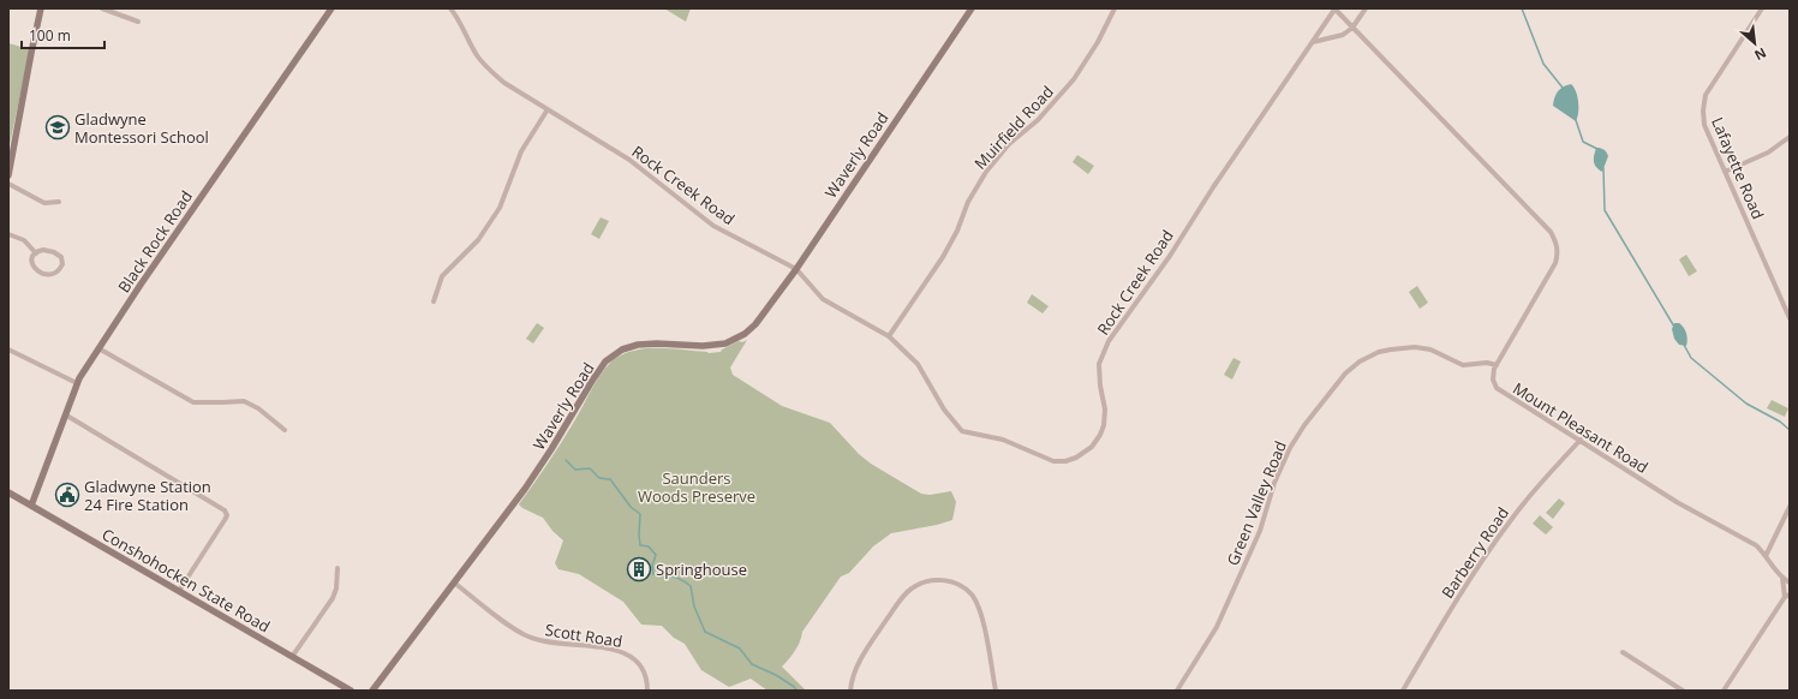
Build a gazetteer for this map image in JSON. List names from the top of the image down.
{
  "streets": {
    "street": [
      "Muirfield Road",
      "Waverly Road",
      "Lafayette Road",
      "Rock Creek Road",
      "Black Rock Road",
      "Mount Pleasant Road",
      "Green Valley Road",
      "Barberry Road",
      "Conshohocken State Road",
      "Scott Road"
    ]
  },
  "crossings": [
    ["Muirfield Road", "Rock Creek Road"],
    ["Waverly Road", "Rock Creek Road"],
    ["Waverly Road", "Scott Road"],
    ["Black Rock Road", "Conshohocken State Road"],
    ["Mount Pleasant Road", "Green Valley Road"],
    ["Mount Pleasant Road", "Barberry Road"]
  ],
  "parks": ["Saunders Woods Preserve"],
  "places": {
    "school or university": ["Gladwyne Montessori School"],
    "public building": ["Gladwyne Station 24 Fire Station"],
    "building": ["Springhouse"]
  },
  "scale_bar": "100 m",
  "north": "bottom right"
}
